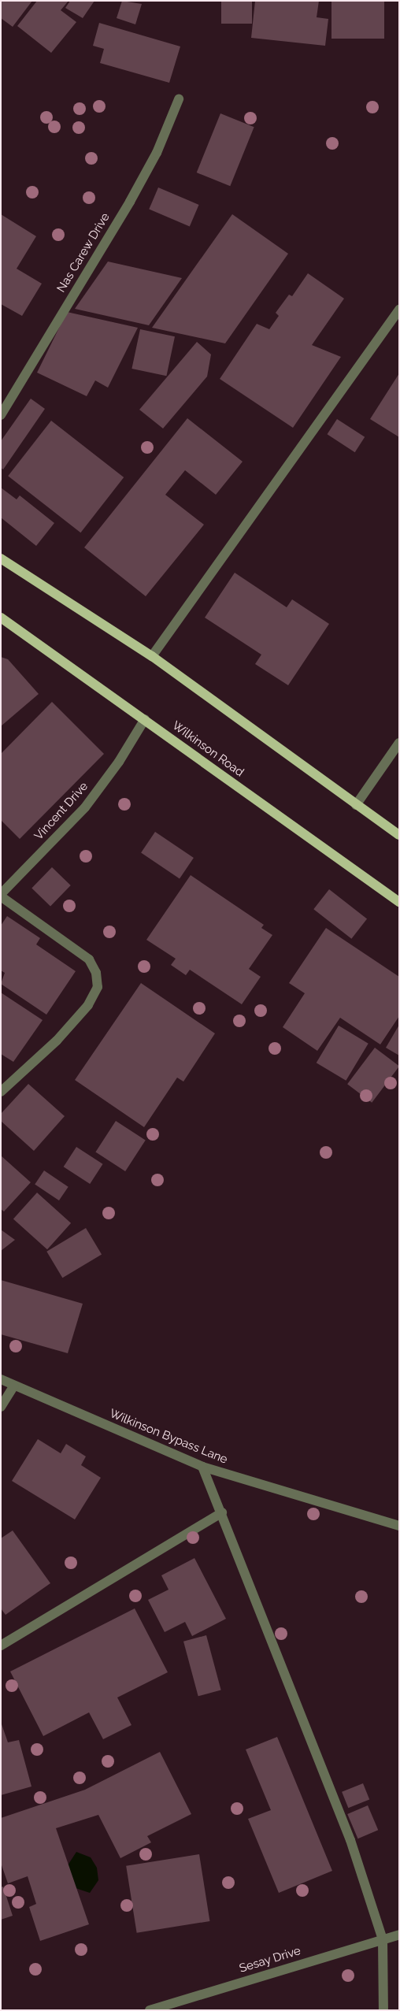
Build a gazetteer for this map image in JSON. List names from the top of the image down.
{
  "streets": {
    "main road": ["Wilkinson Road"],
    "street": [
      "Nas Carew Drive",
      "Vincent Drive",
      "Wilkinson Bypass Lane",
      "Sesay Drive"
    ]
  },
  "crossings": [
    ["Wilkinson Road", "Vincent Drive"]
  ]
}
